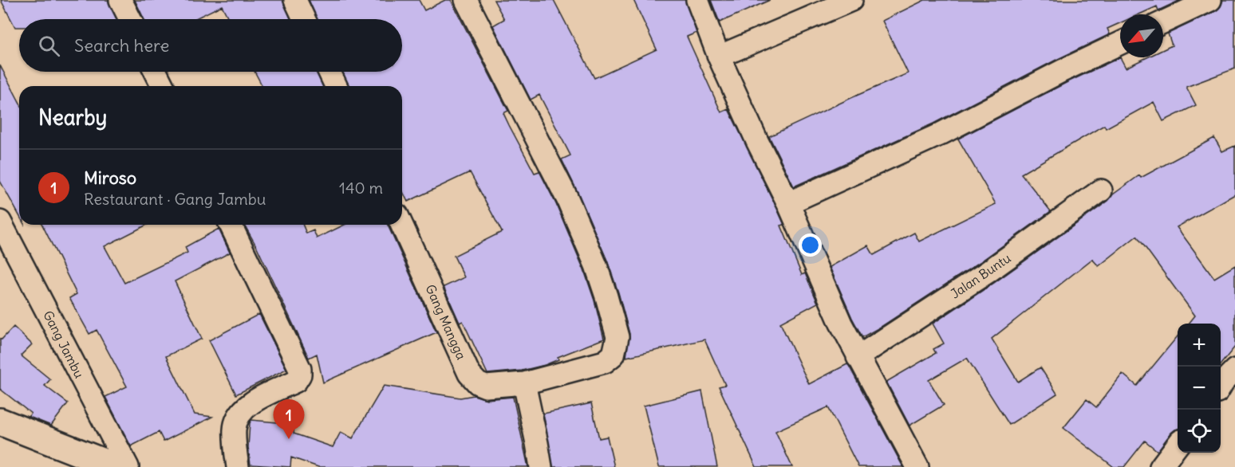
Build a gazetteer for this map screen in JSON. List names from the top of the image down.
{
  "streets": {
    "street": ["Jalan Buntu", "Gang Mangga", "Gang Jambu"]
  },
  "north": "bottom left",
  "page": {
    "search": "Search here",
    "heading": "Nearby",
    "list": [
      {
        "mark": "1",
        "name": "Miroso",
        "note": "Restaurant · Gang Jambu",
        "value": "140 m"
      }
    ],
    "map_buttons": ["+", "−"],
    "pins": "1"
  }
}
